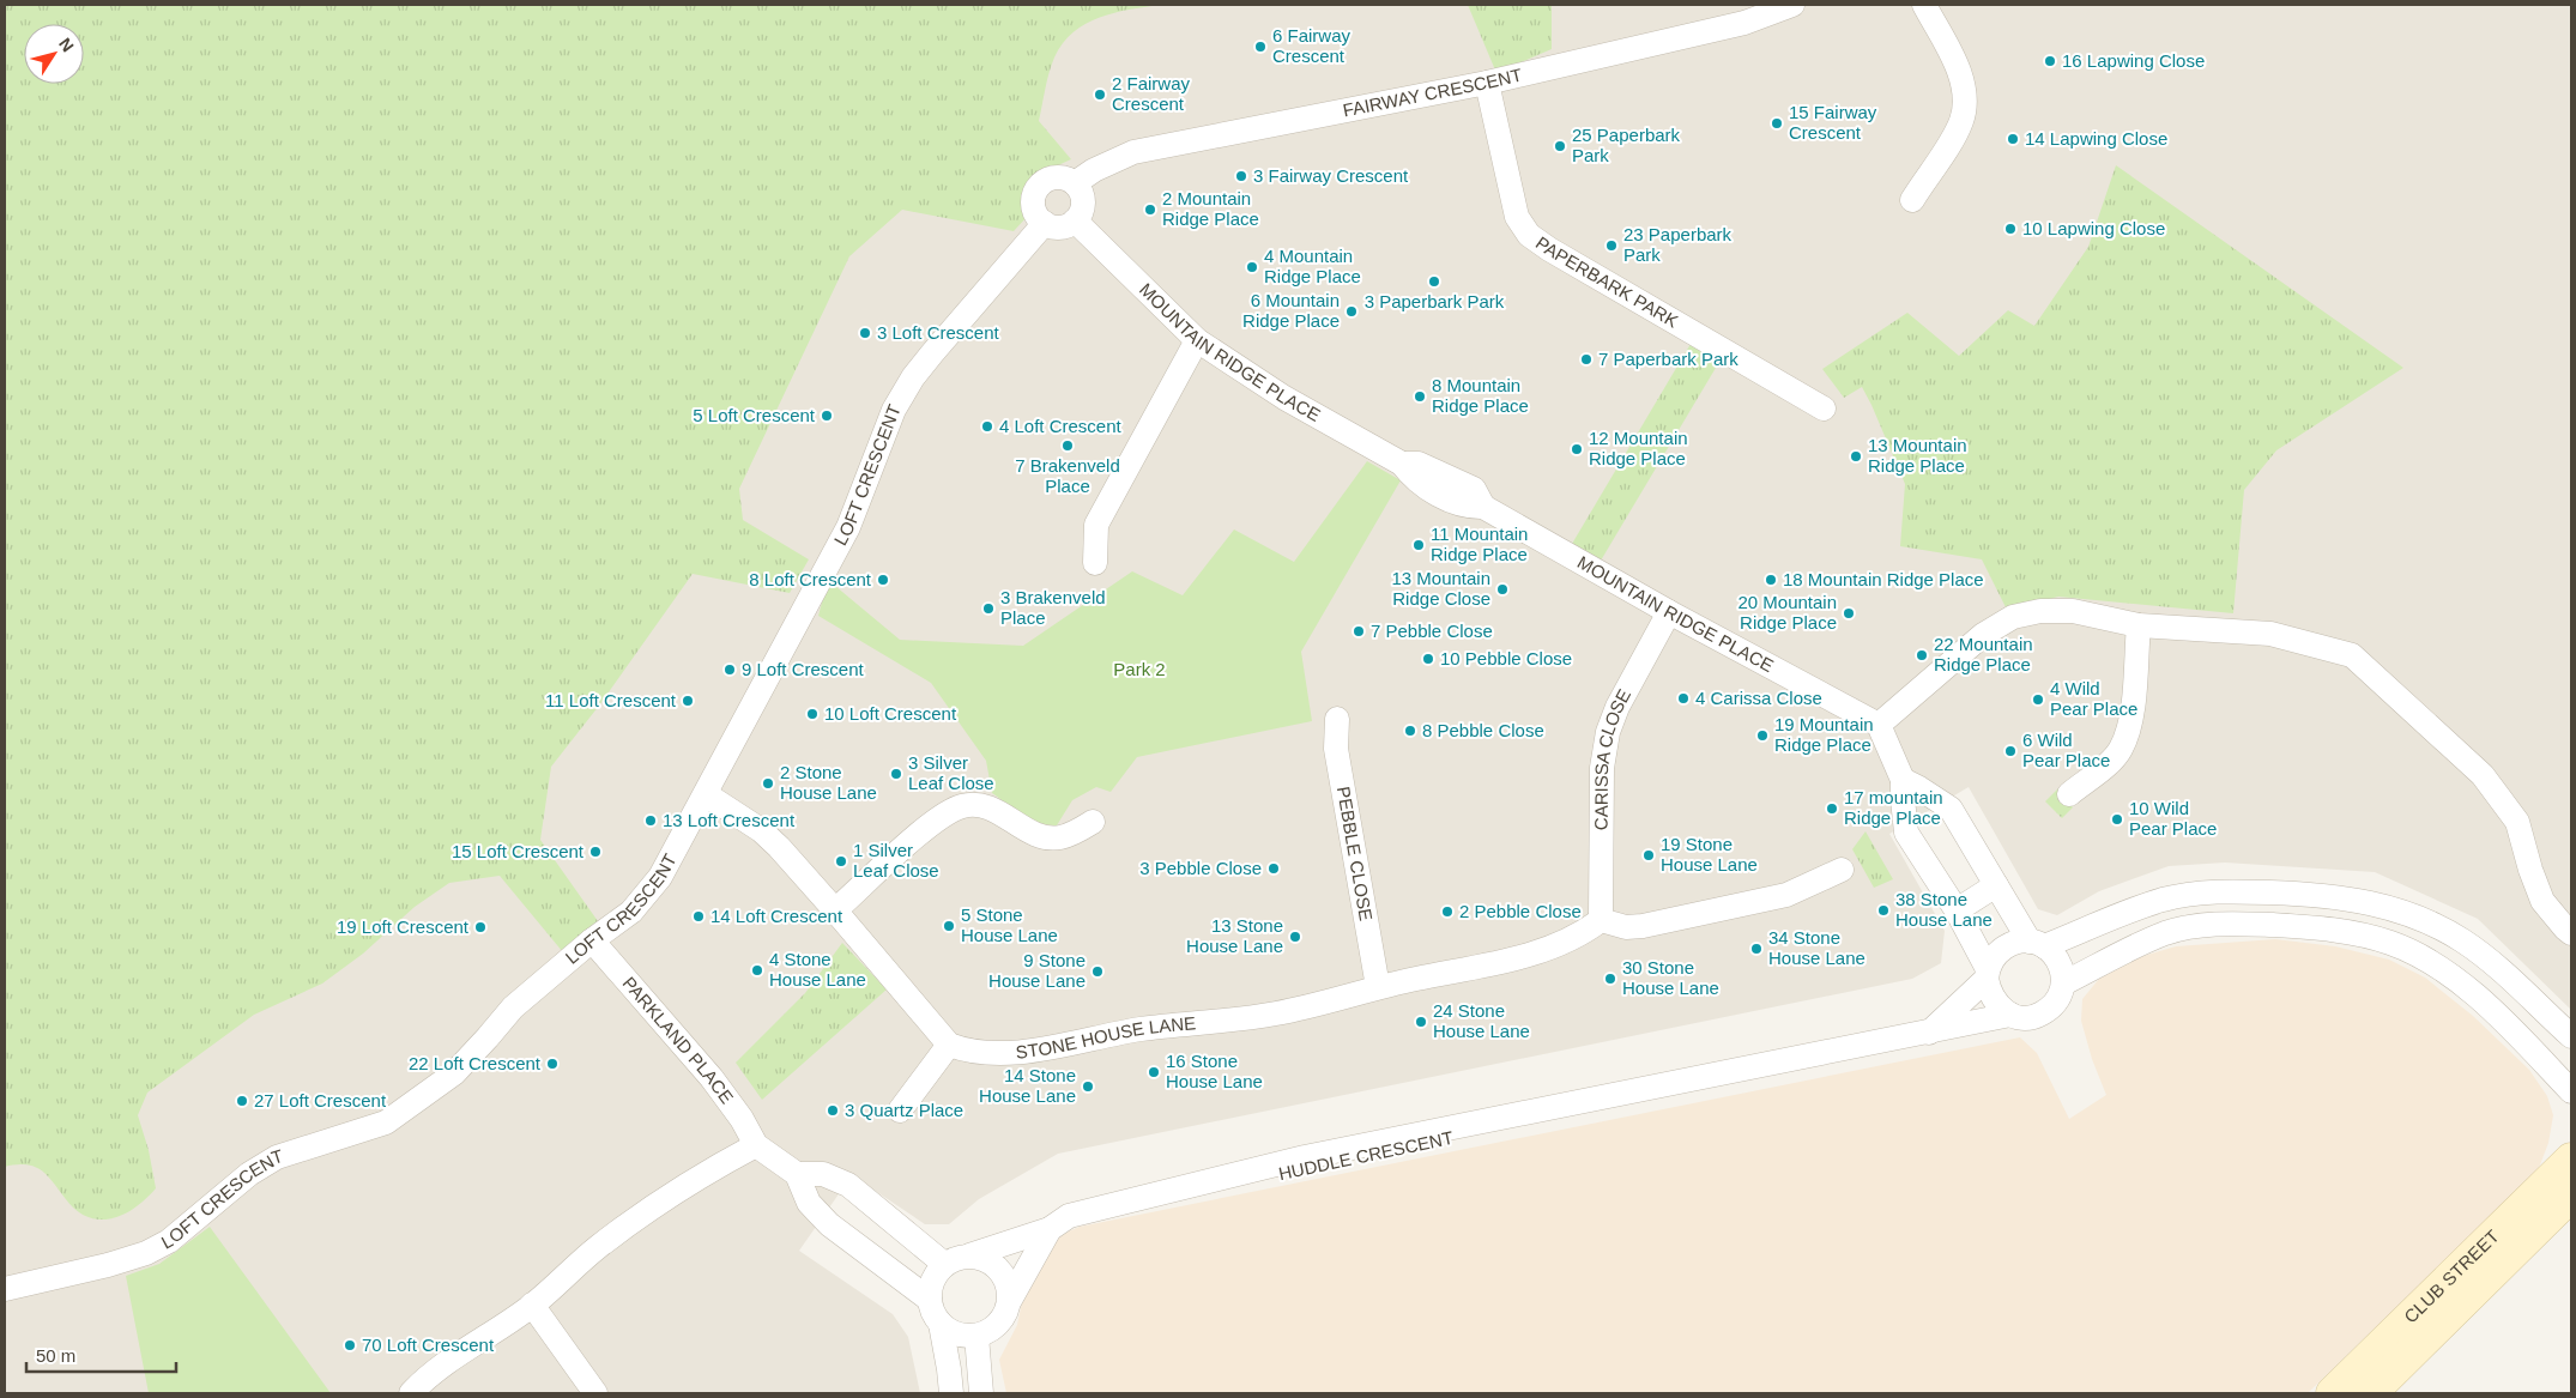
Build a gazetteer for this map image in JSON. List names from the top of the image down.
{
  "streets": {
    "main road": ["CLUB STREET"],
    "street": [
      "FAIRWAY CRESCENT",
      "PAPERBARK PARK",
      "MOUNTAIN RIDGE PLACE",
      "LOFT CRESCENT",
      "CARISSA CLOSE",
      "PEBBLE CLOSE",
      "STONE HOUSE LANE",
      "PARKLAND PLACE",
      "HUDDLE CRESCENT"
    ]
  },
  "crossings": [
    ["FAIRWAY CRESCENT", "PAPERBARK PARK"],
    ["FAIRWAY CRESCENT", "MOUNTAIN RIDGE PLACE"],
    ["FAIRWAY CRESCENT", "LOFT CRESCENT"],
    ["MOUNTAIN RIDGE PLACE", "LOFT CRESCENT"],
    ["MOUNTAIN RIDGE PLACE", "CARISSA CLOSE"],
    ["LOFT CRESCENT", "PARKLAND PLACE"],
    ["CARISSA CLOSE", "STONE HOUSE LANE"],
    ["PEBBLE CLOSE", "STONE HOUSE LANE"]
  ],
  "parks": ["Park 2"],
  "places": [
    "6 Fairway Crescent",
    "16 Lapwing Close",
    "2 Fairway Crescent",
    "15 Fairway Crescent",
    "14 Lapwing Close",
    "25 Paperbark Park",
    "3 Fairway Crescent",
    "2 Mountain Ridge Place",
    "10 Lapwing Close",
    "23 Paperbark Park",
    "4 Mountain Ridge Place",
    "3 Paperbark Park",
    "6 Mountain Ridge Place",
    "3 Loft Crescent",
    "7 Paperbark Park",
    "8 Mountain Ridge Place",
    "5 Loft Crescent",
    "4 Loft Crescent",
    "7 Brakenveld Place",
    "12 Mountain Ridge Place",
    "13 Mountain Ridge Place",
    "11 Mountain Ridge Place",
    "8 Loft Crescent",
    "18 Mountain Ridge Place",
    "13 Mountain Ridge Close",
    "3 Brakenveld Place",
    "20 Mountain Ridge Place",
    "7 Pebble Close",
    "22 Mountain Ridge Place",
    "10 Pebble Close",
    "9 Loft Crescent",
    "4 Carissa Close",
    "4 Wild Pear Place",
    "11 Loft Crescent",
    "10 Loft Crescent",
    "8 Pebble Close",
    "19 Mountain Ridge Place",
    "6 Wild Pear Place",
    "3 Silver Leaf Close",
    "2 Stone House Lane",
    "17 mountain Ridge Place",
    "10 Wild Pear Place",
    "13 Loft Crescent",
    "15 Loft Crescent",
    "19 Stone House Lane",
    "1 Silver Leaf Close",
    "3 Pebble Close",
    "38 Stone House Lane",
    "2 Pebble Close",
    "14 Loft Crescent",
    "5 Stone House Lane",
    "19 Loft Crescent",
    "13 Stone House Lane",
    "34 Stone House Lane",
    "4 Stone House Lane",
    "9 Stone House Lane",
    "30 Stone House Lane",
    "24 Stone House Lane",
    "22 Loft Crescent",
    "16 Stone House Lane",
    "14 Stone House Lane",
    "27 Loft Crescent",
    "3 Quartz Place",
    "70 Loft Crescent"
  ],
  "scale_bar": "50 m",
  "north": "top right"
}
